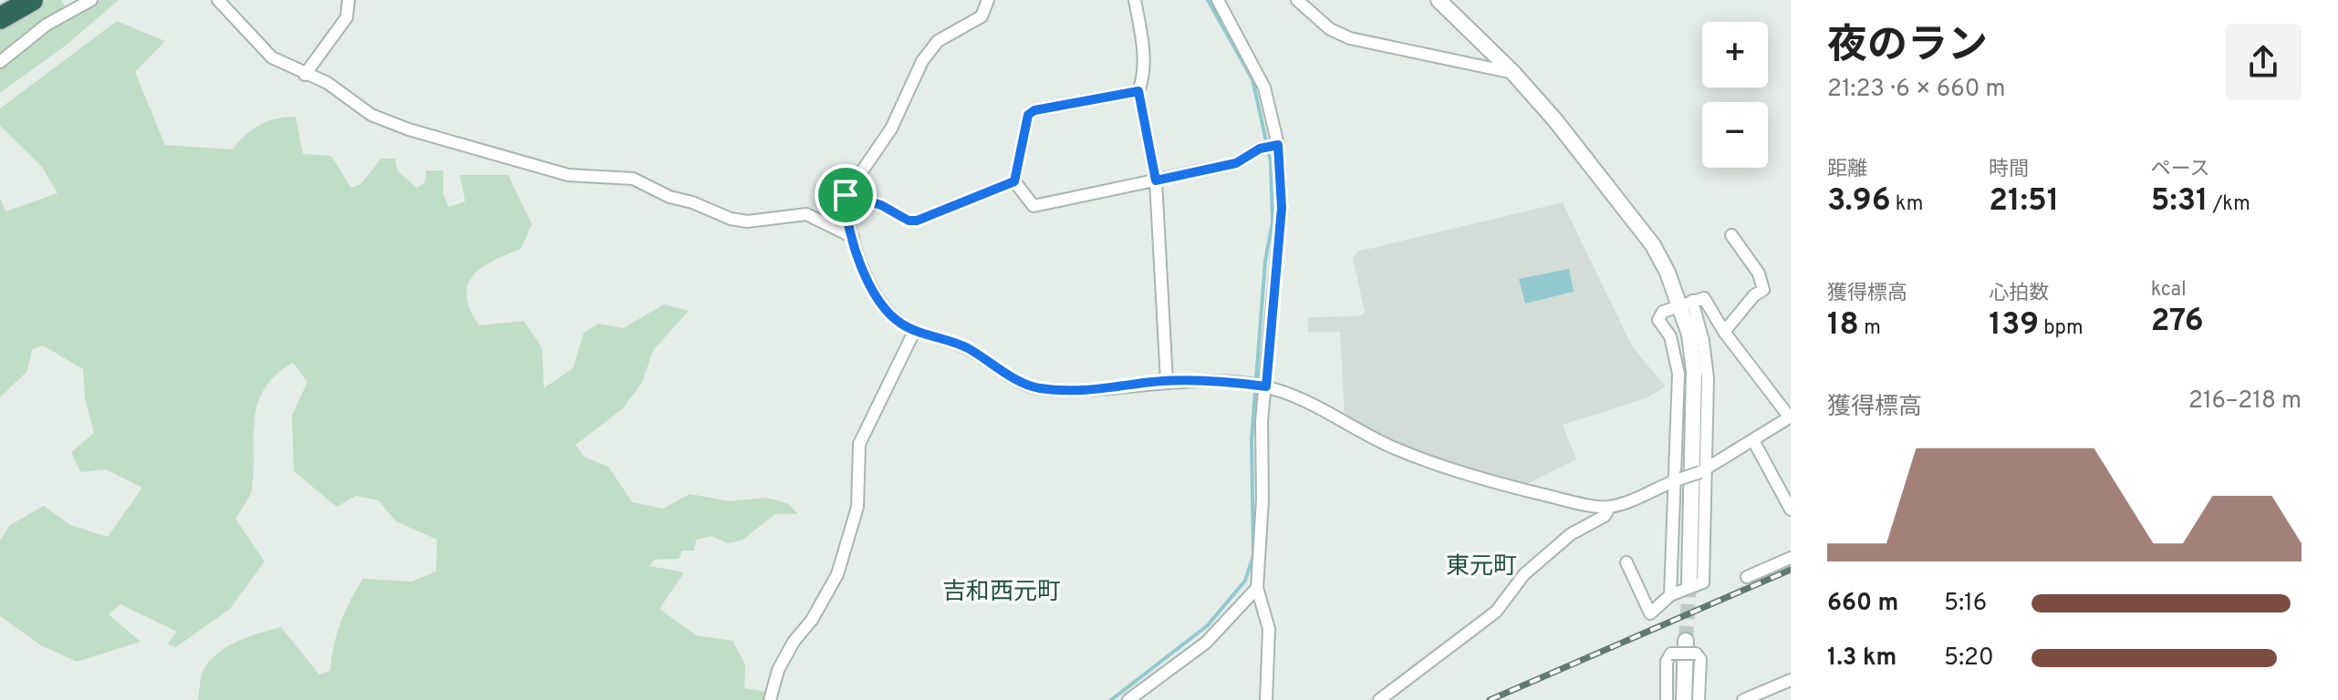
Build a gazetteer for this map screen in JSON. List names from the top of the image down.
{
  "districts": ["東元町", "吉和西元町"],
  "page": {
    "heading": ["夜のラン", "21:23 · 6 × 660 m"],
    "map_buttons": ["+", "−"],
    "stats": [
      ["距離", "3.96 km"],
      ["時間", "21:51"],
      ["ペース", "5:31 /km"],
      ["獲得標高", "18 m"],
      ["心拍数", "139 bpm"],
      ["kcal", "276"]
    ],
    "chart": ["獲得標高", "216–218 m"],
    "list": [
      {
        "name": "660 m",
        "note": "5:16"
      },
      {
        "name": "1.3 km",
        "note": "5:20"
      }
    ]
  }
}
